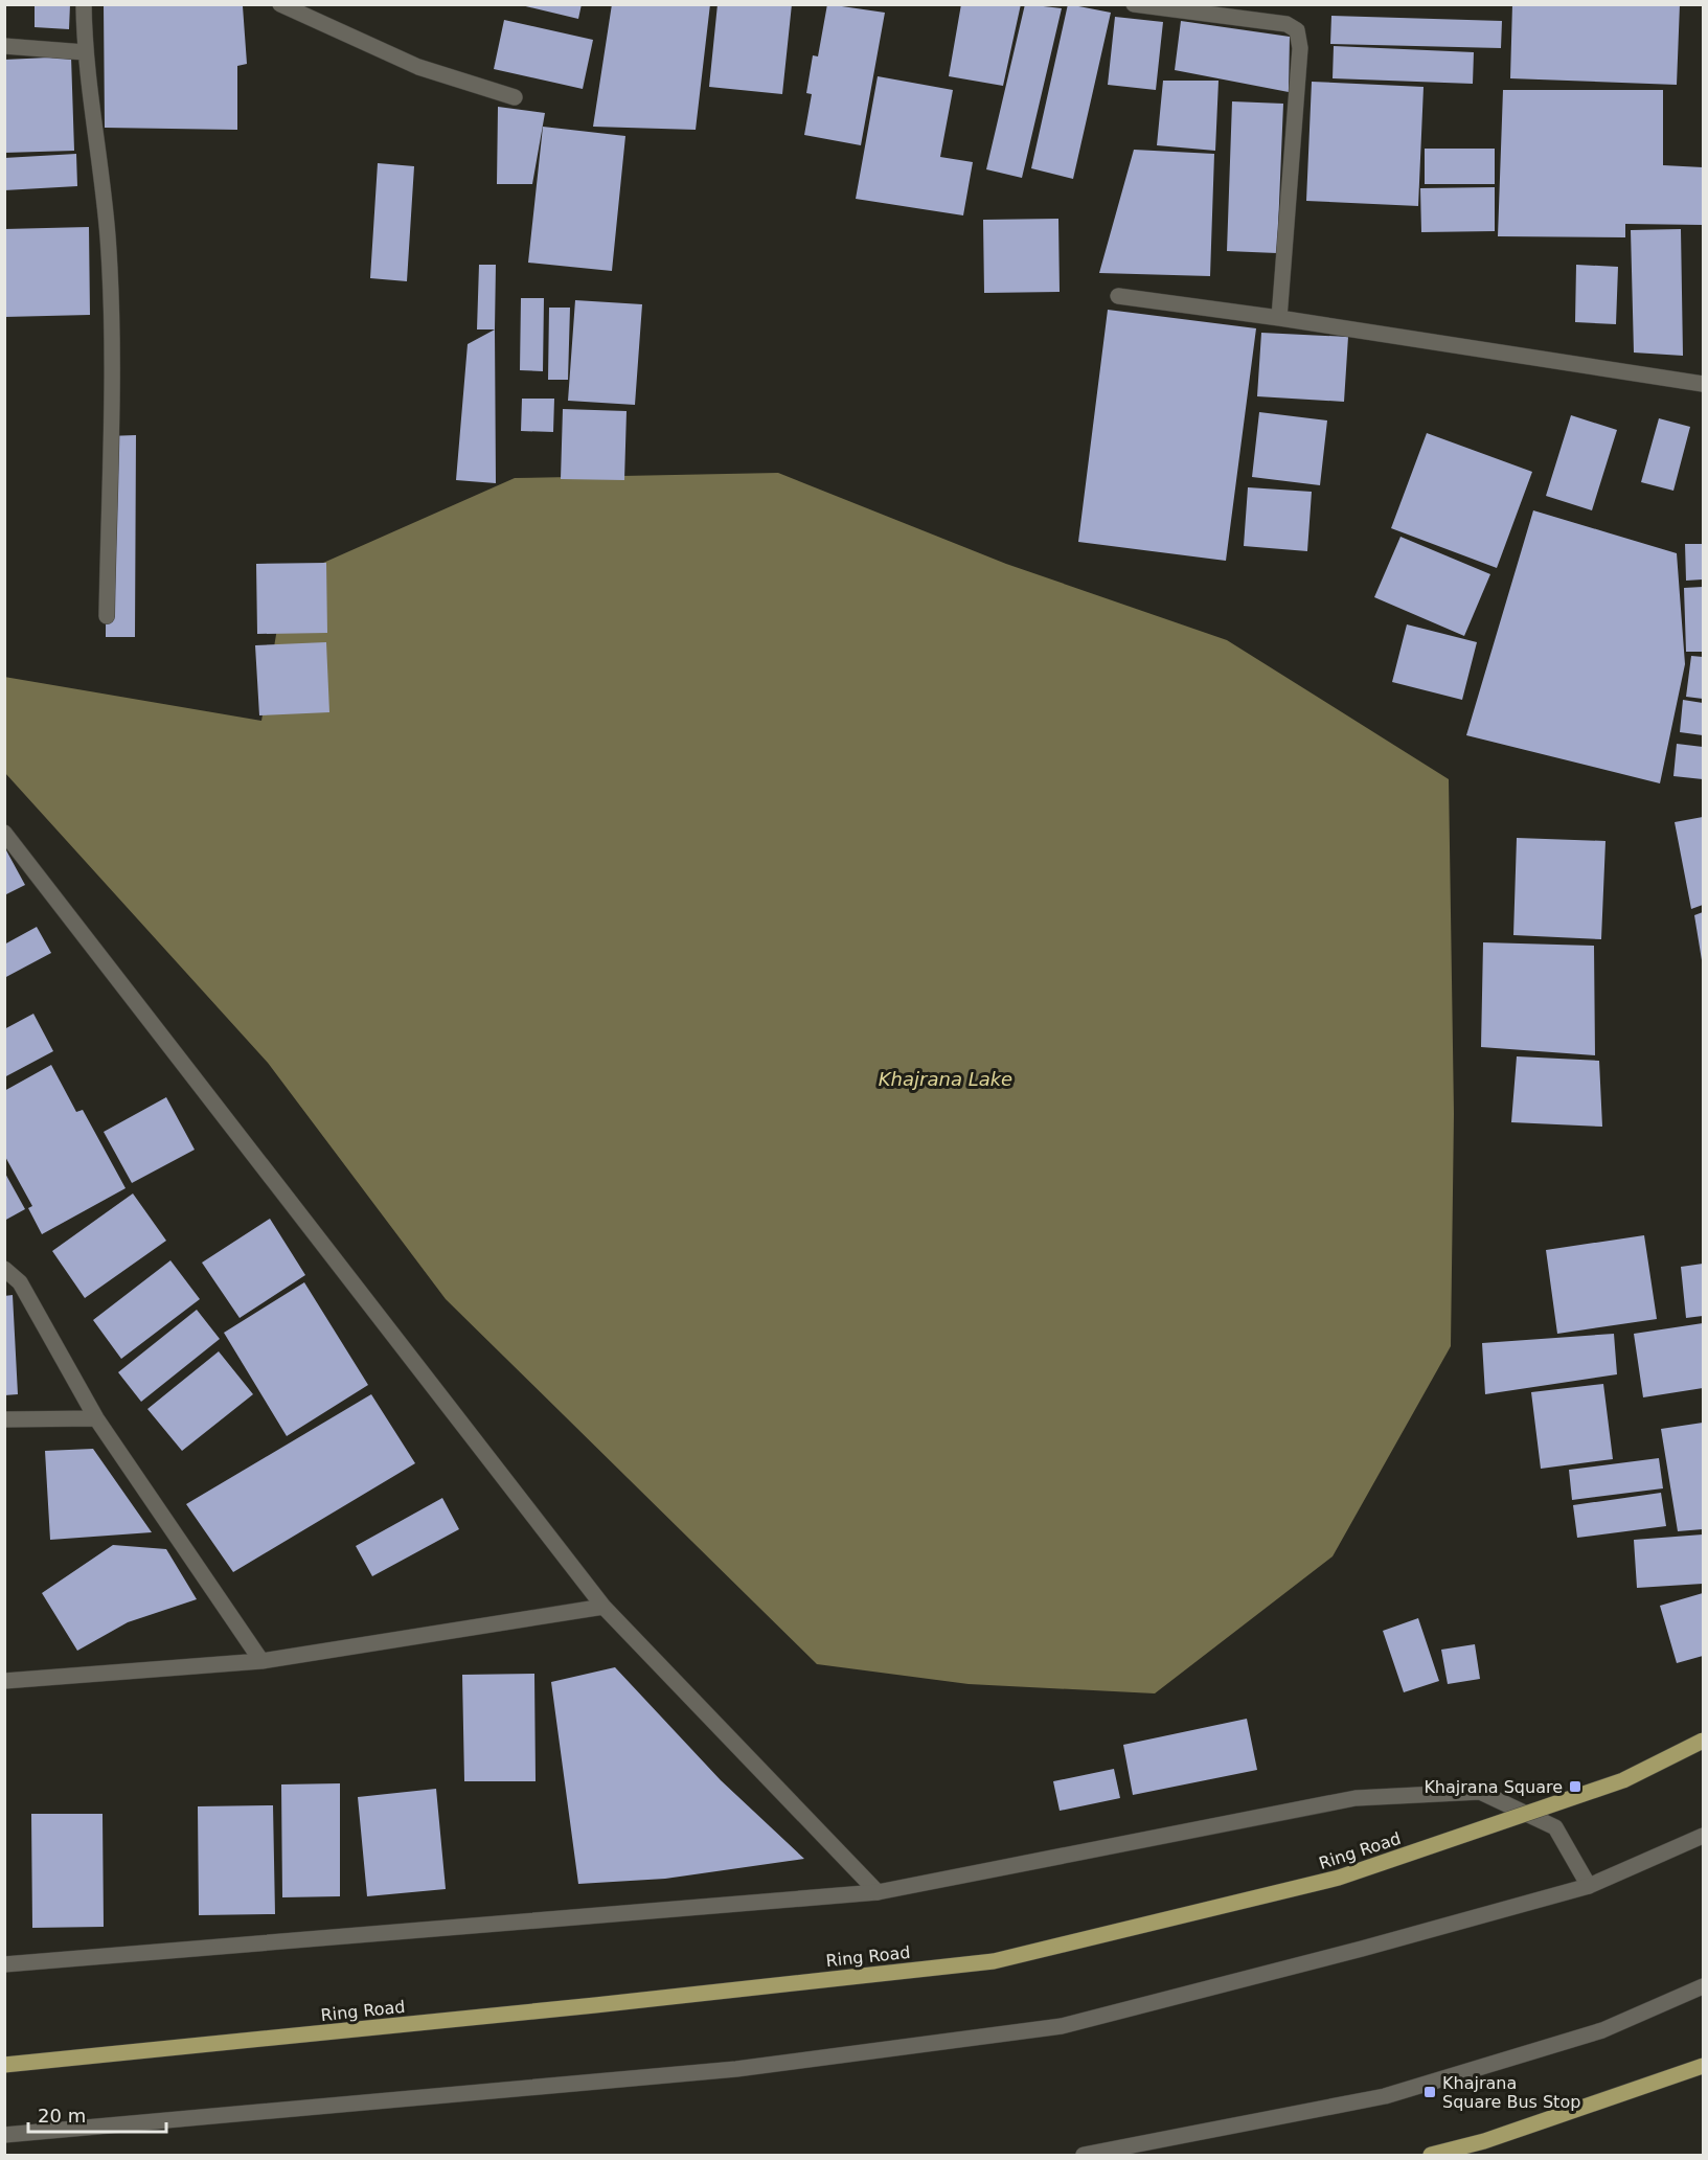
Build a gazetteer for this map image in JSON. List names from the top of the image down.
{
  "streets": {
    "main road": ["Ring Road"]
  },
  "water": ["Khajrana Lake"],
  "places": {
    "transit": ["Khajrana Square", "Khajrana Square Bus Stop"]
  },
  "scale_bar": "20 m"
}
